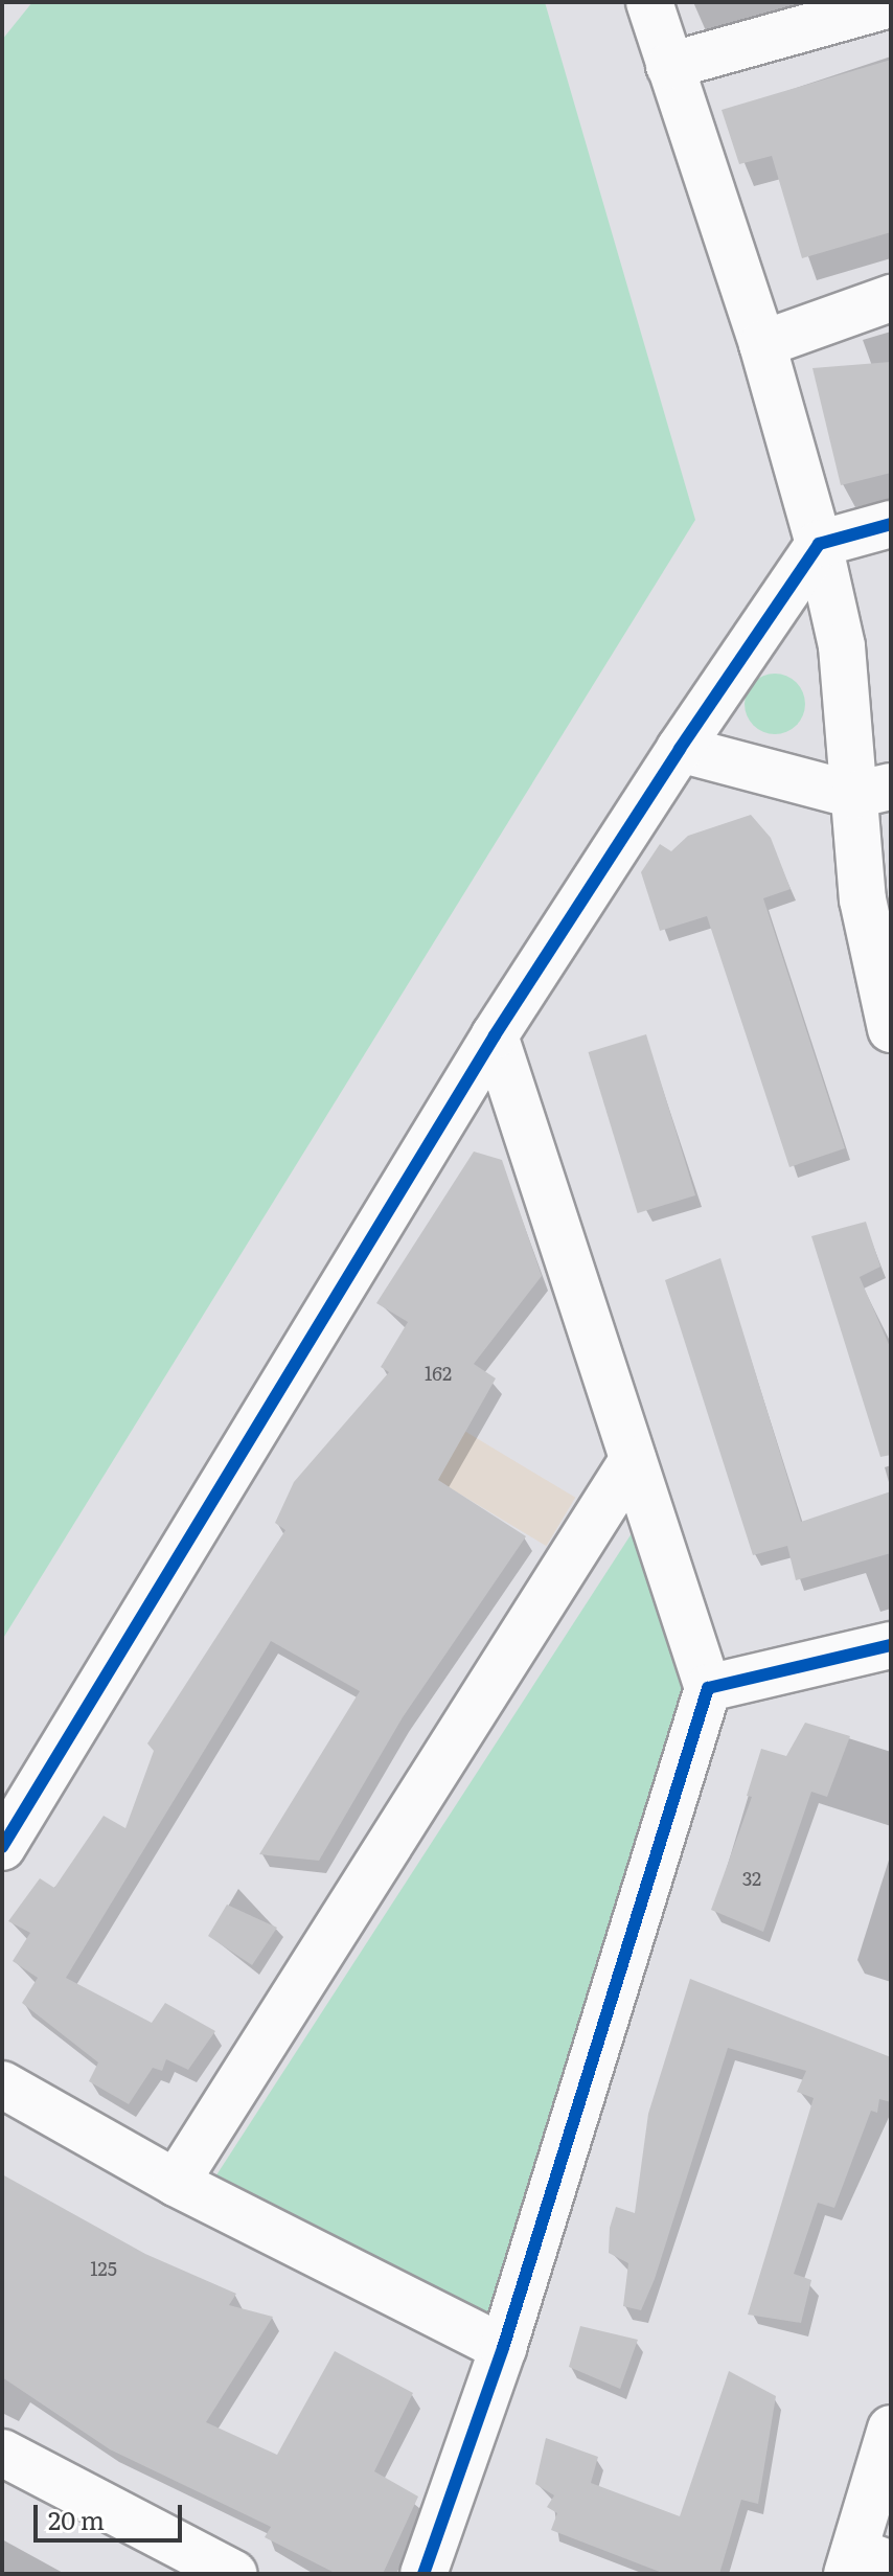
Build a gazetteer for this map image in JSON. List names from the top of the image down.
{
  "house_numbers": ["162", "32", "125"],
  "scale_bar": "20 m"
}
